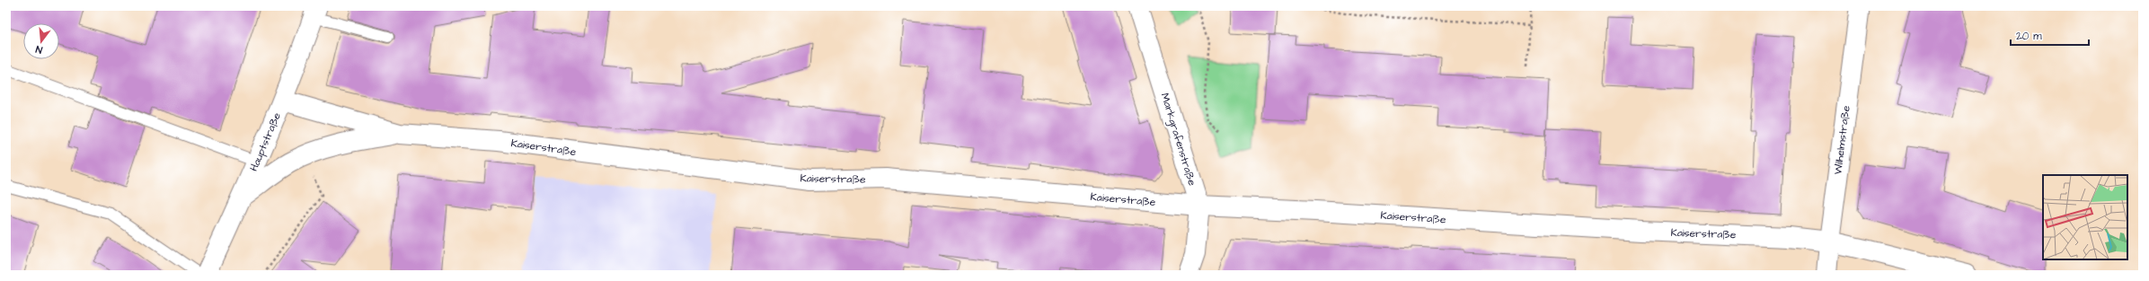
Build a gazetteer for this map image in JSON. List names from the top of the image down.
{
  "streets": {
    "main road": [
      "Markgrafenstraße",
      "Wilhelmstraße",
      "Hauptstraße",
      "Kaiserstraße"
    ]
  },
  "crossings": [
    ["Markgrafenstraße", "Kaiserstraße"],
    ["Wilhelmstraße", "Kaiserstraße"],
    ["Hauptstraße", "Kaiserstraße"]
  ],
  "scale_bar": "20 m",
  "north": "bottom"
}
